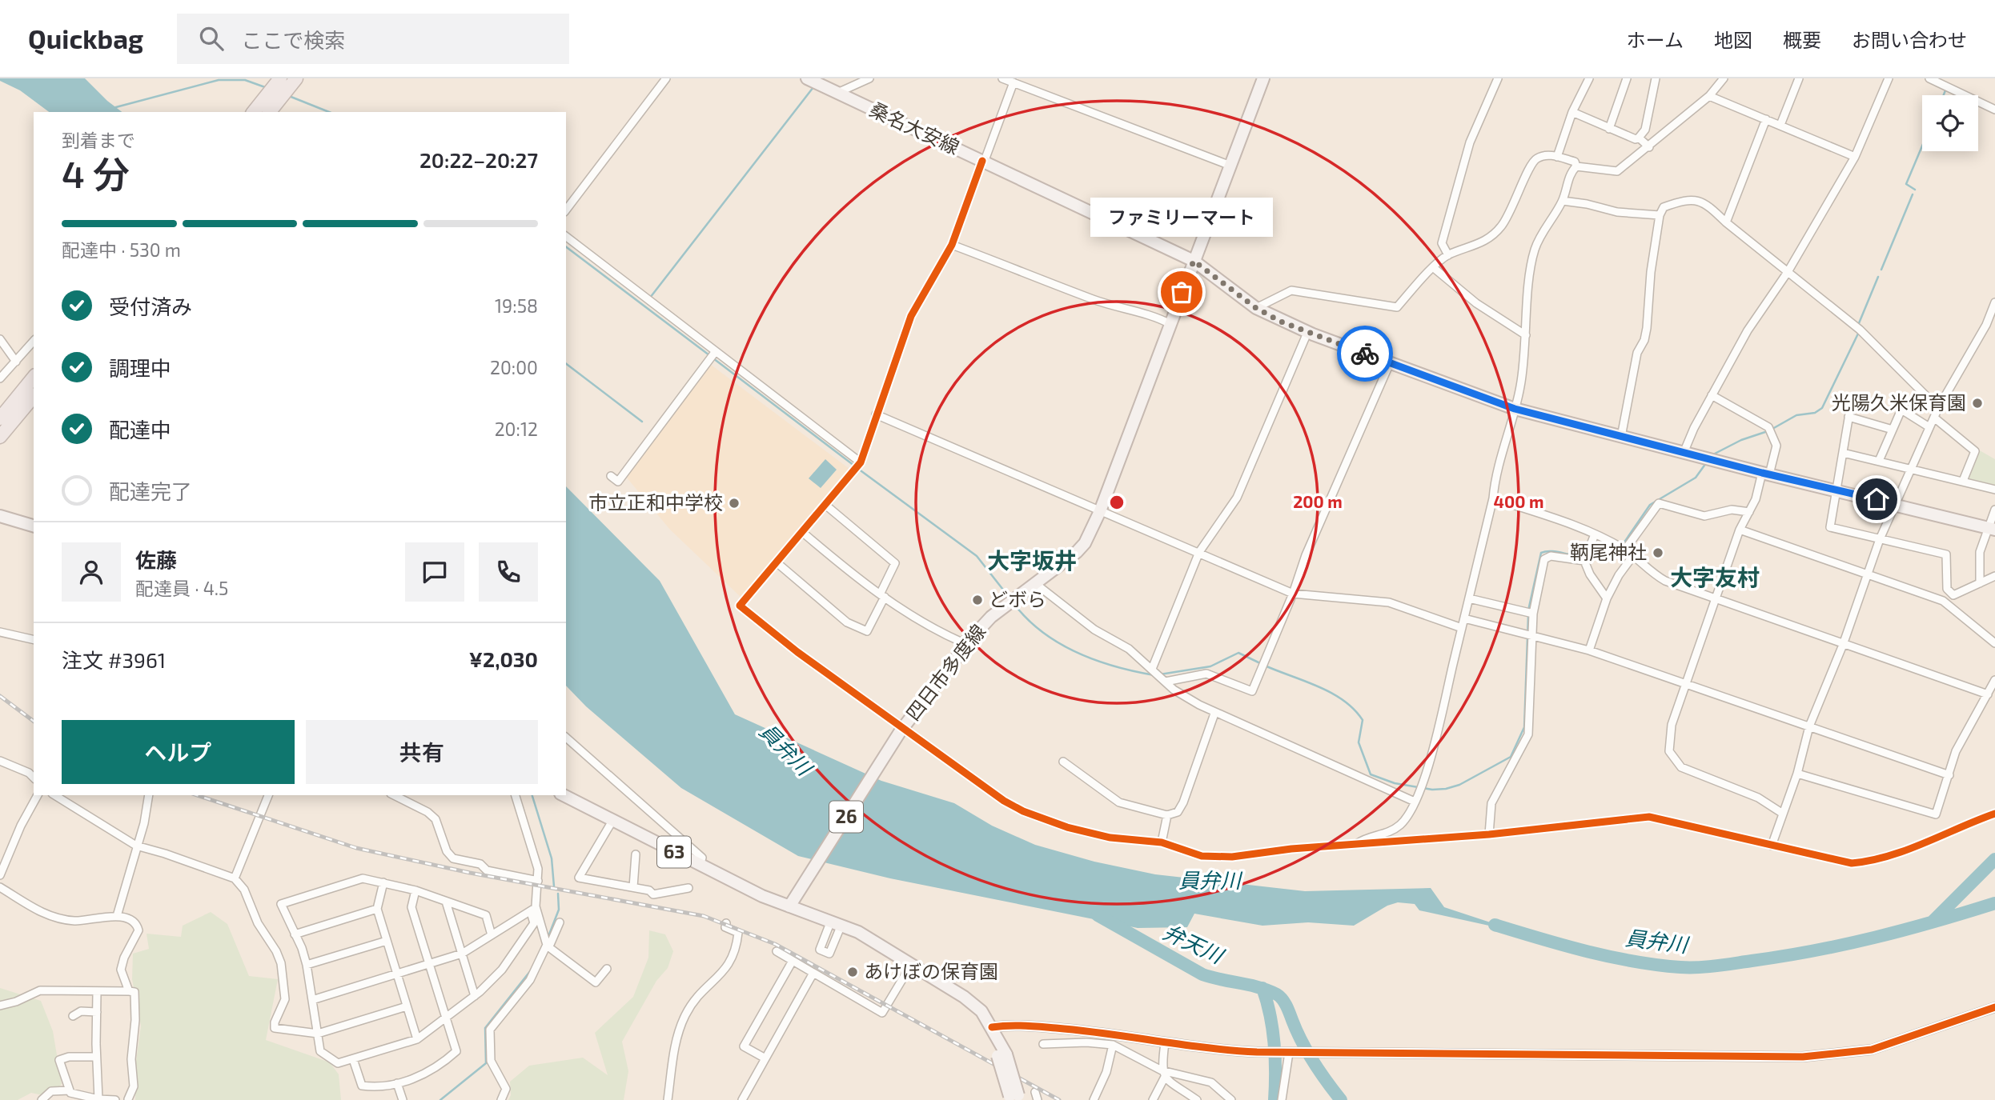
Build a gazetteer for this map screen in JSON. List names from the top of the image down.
{
  "streets": {
    "main road": [
      "桑名大安線",
      "四日市多度線",
      "26",
      "63"
    ]
  },
  "crossings": [
    ["桑名大安線", "四日市多度線"],
    ["四日市多度線", "63"]
  ],
  "districts": ["大字坂井", "大字友村"],
  "water": ["員弁川", "弁天川"],
  "places": [
    "ファミリーマート",
    "光陽久米保育園",
    "市立正和中学校",
    "鞆尾神社",
    "どボら",
    "あけぼの保育園"
  ],
  "page": {
    "header": "Quickbag",
    "search": "ここで検索",
    "nav": [
      "ホーム",
      "地図",
      "概要",
      "お問い合わせ"
    ],
    "heading": ["4 分", "到着まで", "20:22–20:27"],
    "panel": [
      "佐藤",
      "配達員 · 4.5",
      "注文 #3961",
      "¥2,030"
    ],
    "bubble": "ファミリーマート",
    "bar": "配達中 · 530 m",
    "list": [
      ["受付済み", "19:58"],
      ["調理中", "20:00"],
      ["配達中", "20:12"],
      "配達完了"
    ],
    "buttons": ["ヘルプ", "共有"]
  },
  "rings": ["200 m", "400 m"]
}
